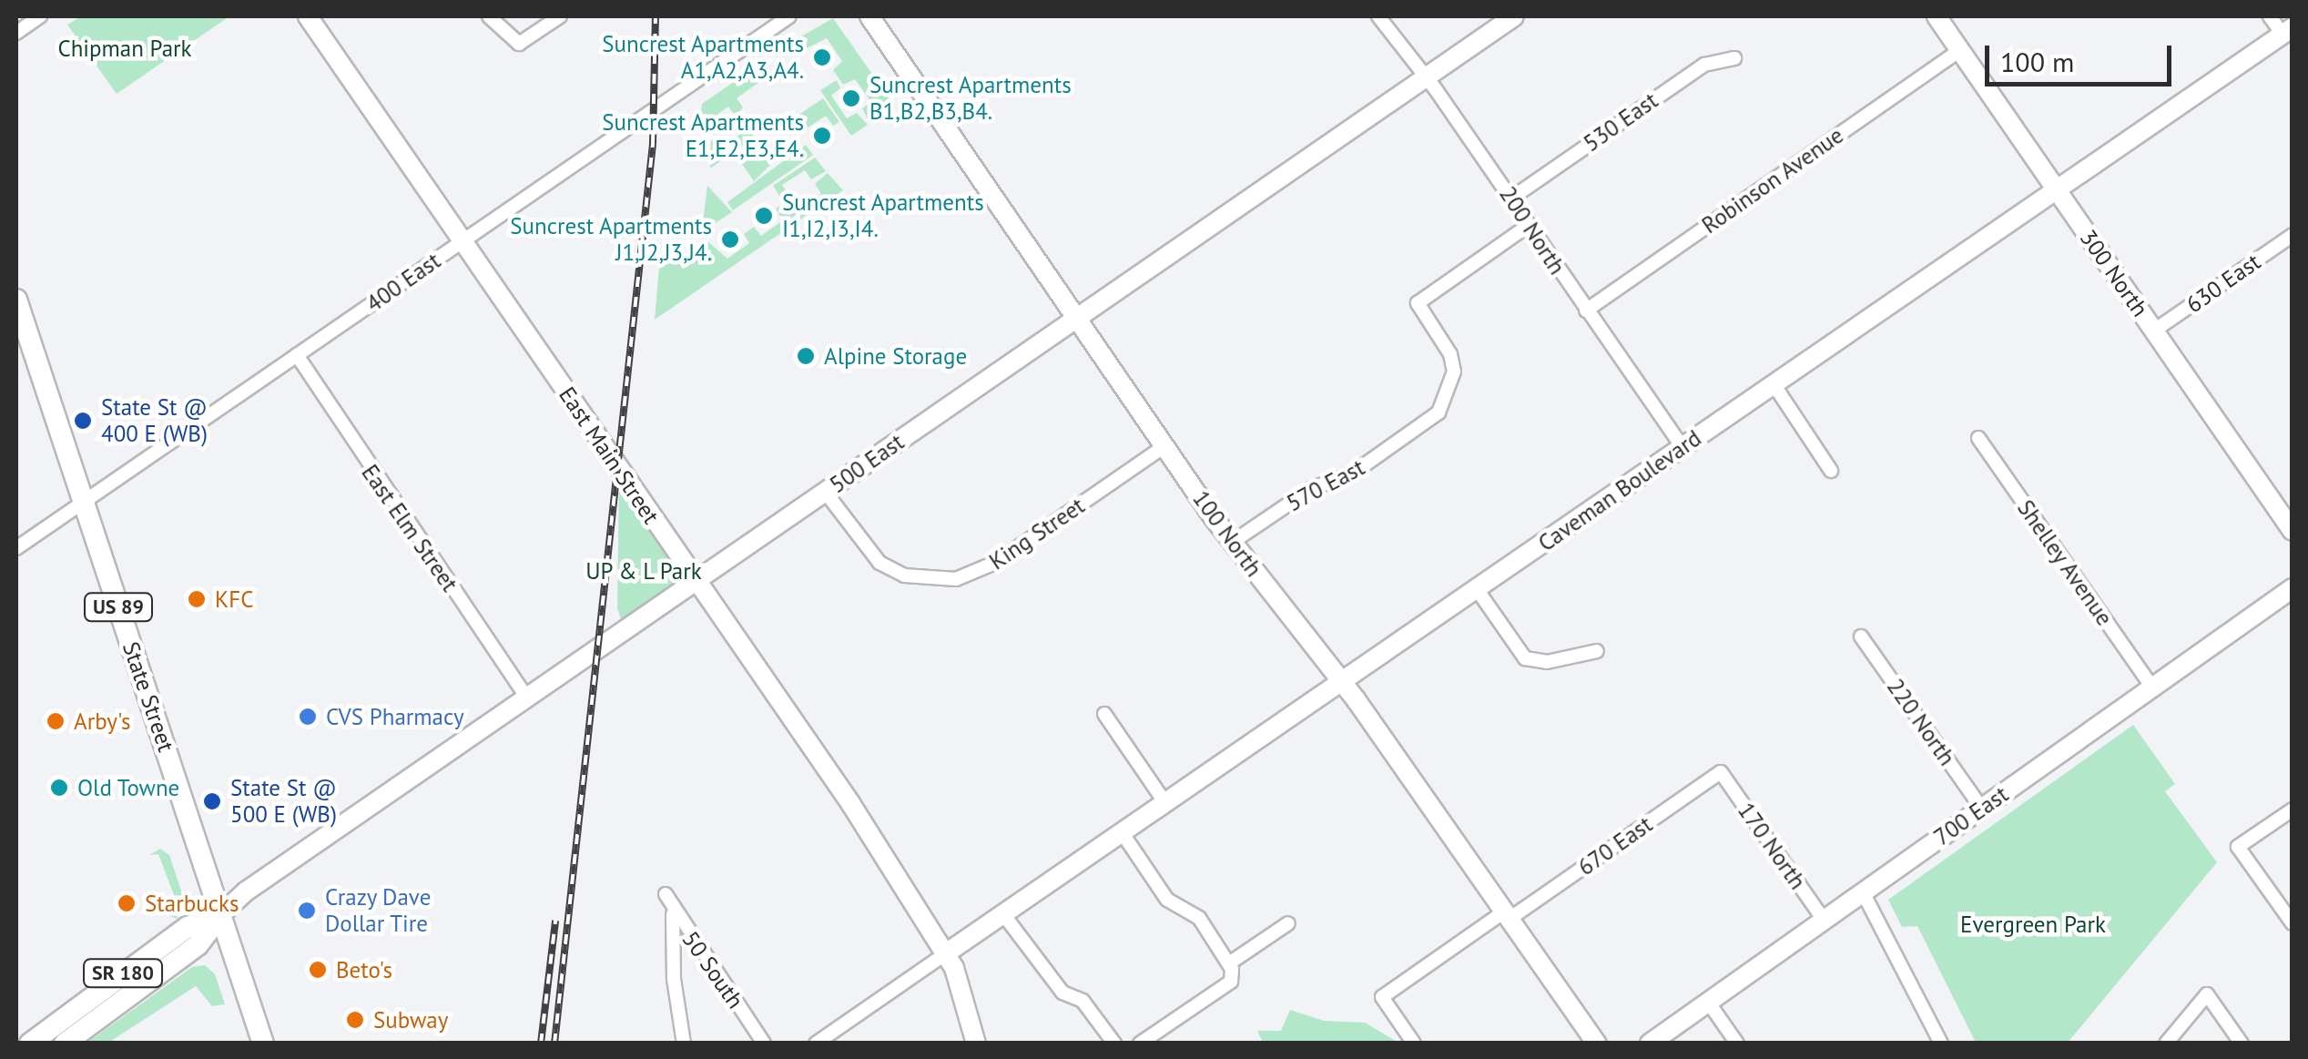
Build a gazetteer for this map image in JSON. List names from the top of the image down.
{
  "streets": {
    "main road": [
      "500 East",
      "US 89",
      "State Street",
      "SR 180"
    ],
    "street": [
      "530 East",
      "Robinson Avenue",
      "200 North",
      "300 North",
      "400 East",
      "630 East",
      "East Main Street",
      "570 East",
      "Caveman Boulevard",
      "East Elm Street",
      "King Street",
      "100 North",
      "Shelley Avenue",
      "220 North",
      "700 East",
      "670 East",
      "170 North",
      "50 South"
    ]
  },
  "crossings": [
    ["530 East", "200 North"],
    ["Robinson Avenue", "200 North"],
    ["Robinson Avenue", "300 North"],
    ["200 North", "500 East"],
    ["200 North", "570 East"],
    ["200 North", "Caveman Boulevard"],
    ["300 North", "630 East"],
    ["300 North", "Caveman Boulevard"],
    ["400 East", "East Main Street"],
    ["400 East", "East Elm Street"],
    ["400 East", "State Street"],
    ["East Main Street", "500 East"],
    ["East Main Street", "Caveman Boulevard"],
    ["500 East", "East Elm Street"],
    ["500 East", "King Street"],
    ["500 East", "100 North"],
    ["500 East", "State Street"],
    ["570 East", "100 North"],
    ["Caveman Boulevard", "100 North"],
    ["King Street", "100 North"],
    ["100 North", "670 East"],
    ["Shelley Avenue", "700 East"],
    ["220 North", "700 East"],
    ["700 East", "170 North"],
    ["670 East", "170 North"]
  ],
  "parks": ["Chipman Park", "UP & L Park", "Evergreen Park"],
  "places": [
    "Suncrest Apartments A1,A2,A3,A4.",
    "Suncrest Apartments B1,B2,B3,B4.",
    "Suncrest Apartments E1,E2,E3,E4.",
    "Suncrest Apartments I1,I2,I3,I4.",
    "Suncrest Apartments J1,J2,J3,J4.",
    "Alpine Storage",
    "State St @ 400 E (WB)",
    "KFC",
    "CVS Pharmacy",
    "Arby's",
    "Old Towne",
    "State St @ 500 E (WB)",
    "Starbucks",
    "Crazy Dave Dollar Tire",
    "Beto's",
    "Subway"
  ],
  "scale_bar": "100 m"
}
